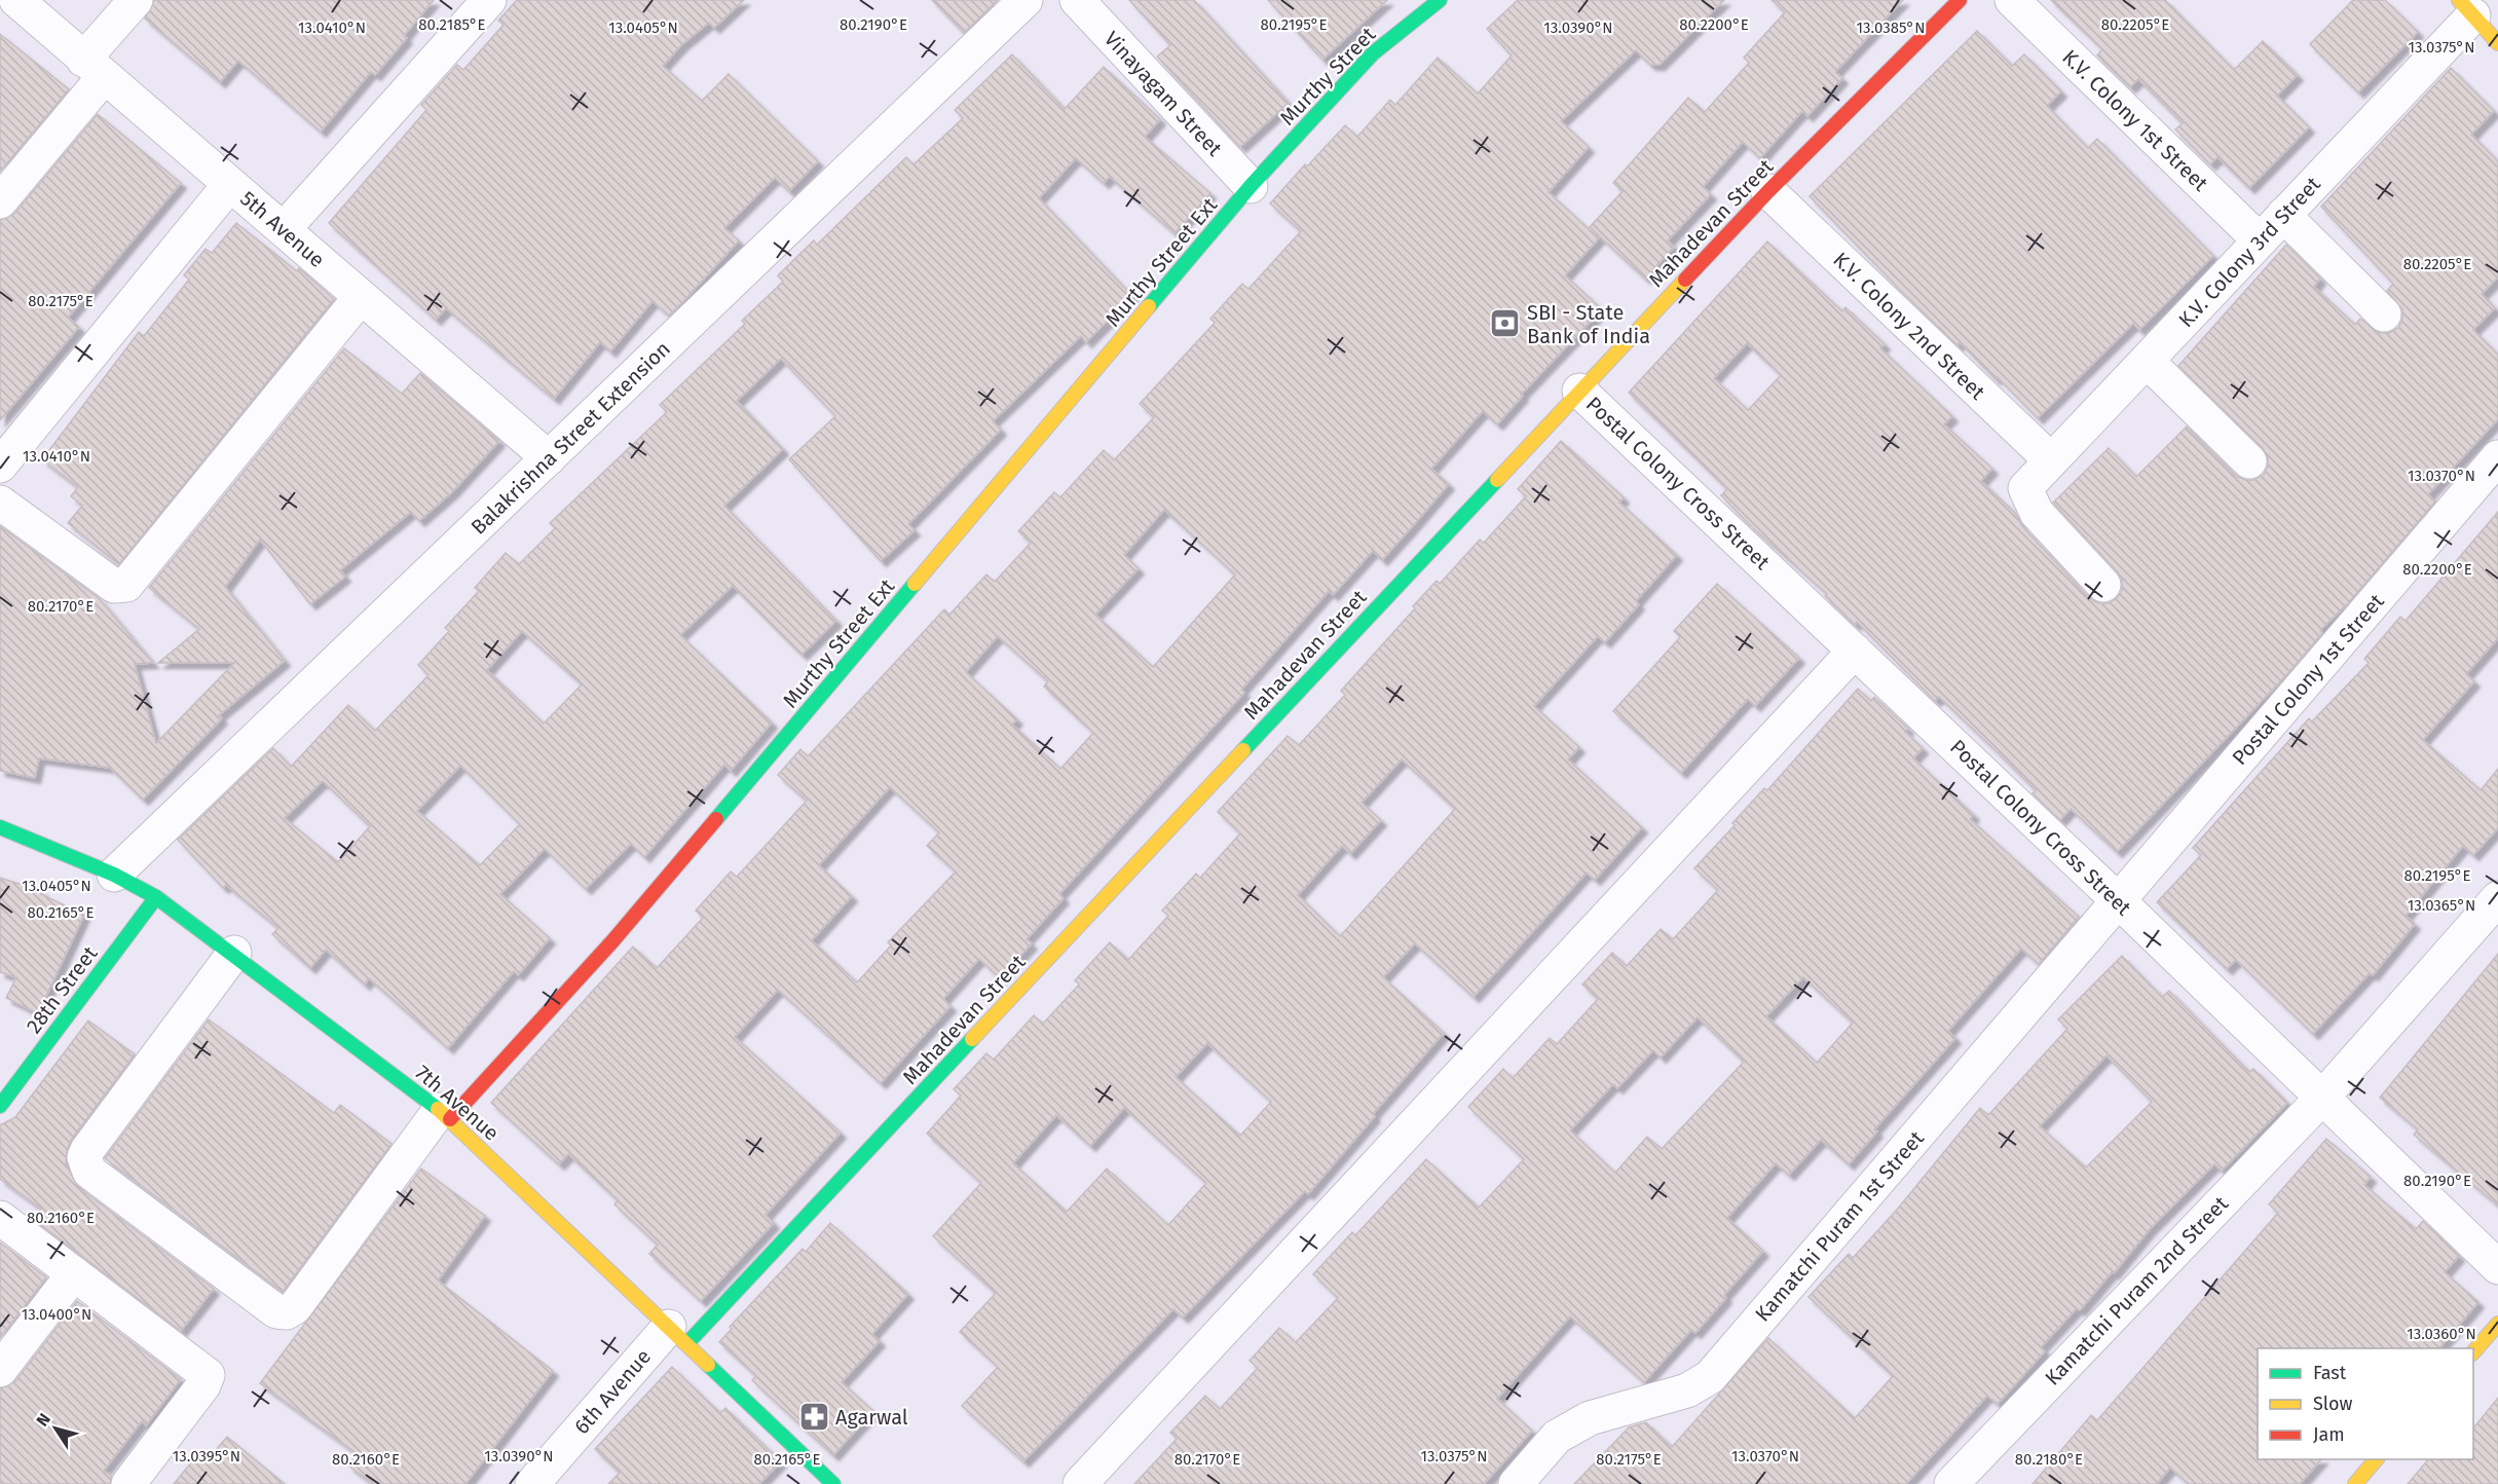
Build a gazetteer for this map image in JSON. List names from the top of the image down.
{
  "streets": {
    "street": [
      "Murthy Street",
      "Vinayagam Street",
      "K.V. Colony 1st Street",
      "Mahadevan Street",
      "5th Avenue",
      "K.V. Colony 3rd Street",
      "Murthy Street Ext",
      "K.V. Colony 2nd Street",
      "Balakrishna Street Extension",
      "Postal Colony Cross Street",
      "Postal Colony 1st Street",
      "28th Street",
      "7th Avenue",
      "Kamatchi Puram 1st Street",
      "Kamatchi Puram 2nd Street",
      "6th Avenue"
    ]
  },
  "crossings": [
    ["Murthy Street", "Vinayagam Street"],
    ["Murthy Street", "Murthy Street Ext"],
    ["Vinayagam Street", "Murthy Street Ext"],
    ["K.V. Colony 1st Street", "K.V. Colony 3rd Street"],
    ["Mahadevan Street", "K.V. Colony 2nd Street"],
    ["Mahadevan Street", "Postal Colony Cross Street"],
    ["Mahadevan Street", "7th Avenue"],
    ["Mahadevan Street", "6th Avenue"],
    ["5th Avenue", "Balakrishna Street Extension"],
    ["K.V. Colony 3rd Street", "K.V. Colony 2nd Street"],
    ["Murthy Street Ext", "7th Avenue"],
    ["Balakrishna Street Extension", "7th Avenue"],
    ["Postal Colony Cross Street", "Postal Colony 1st Street"],
    ["Postal Colony Cross Street", "Kamatchi Puram 1st Street"],
    ["Postal Colony Cross Street", "Kamatchi Puram 2nd Street"],
    ["Postal Colony 1st Street", "Kamatchi Puram 1st Street"],
    ["28th Street", "7th Avenue"],
    ["7th Avenue", "6th Avenue"]
  ],
  "places": {
    "bank": ["SBI - State Bank of India"],
    "pharmacy": ["Agarwal"]
  },
  "legend": ["Fast", "Slow", "Jam"],
  "north": "top left",
  "coordinates": [
    "80.2200°E",
    "80.2185°E",
    "80.2190°E",
    "80.2195°E",
    "80.2205°E",
    "13.0410°N",
    "13.0405°N",
    "13.0390°N",
    "13.0385°N",
    "13.0375°N",
    "80.2175°E",
    "13.0370°N",
    "80.2170°E",
    "13.0365°N",
    "80.2165°E",
    "80.2160°E",
    "13.0400°N",
    "13.0360°N",
    "13.0395°N",
    "80.2180°E"
  ]
}
